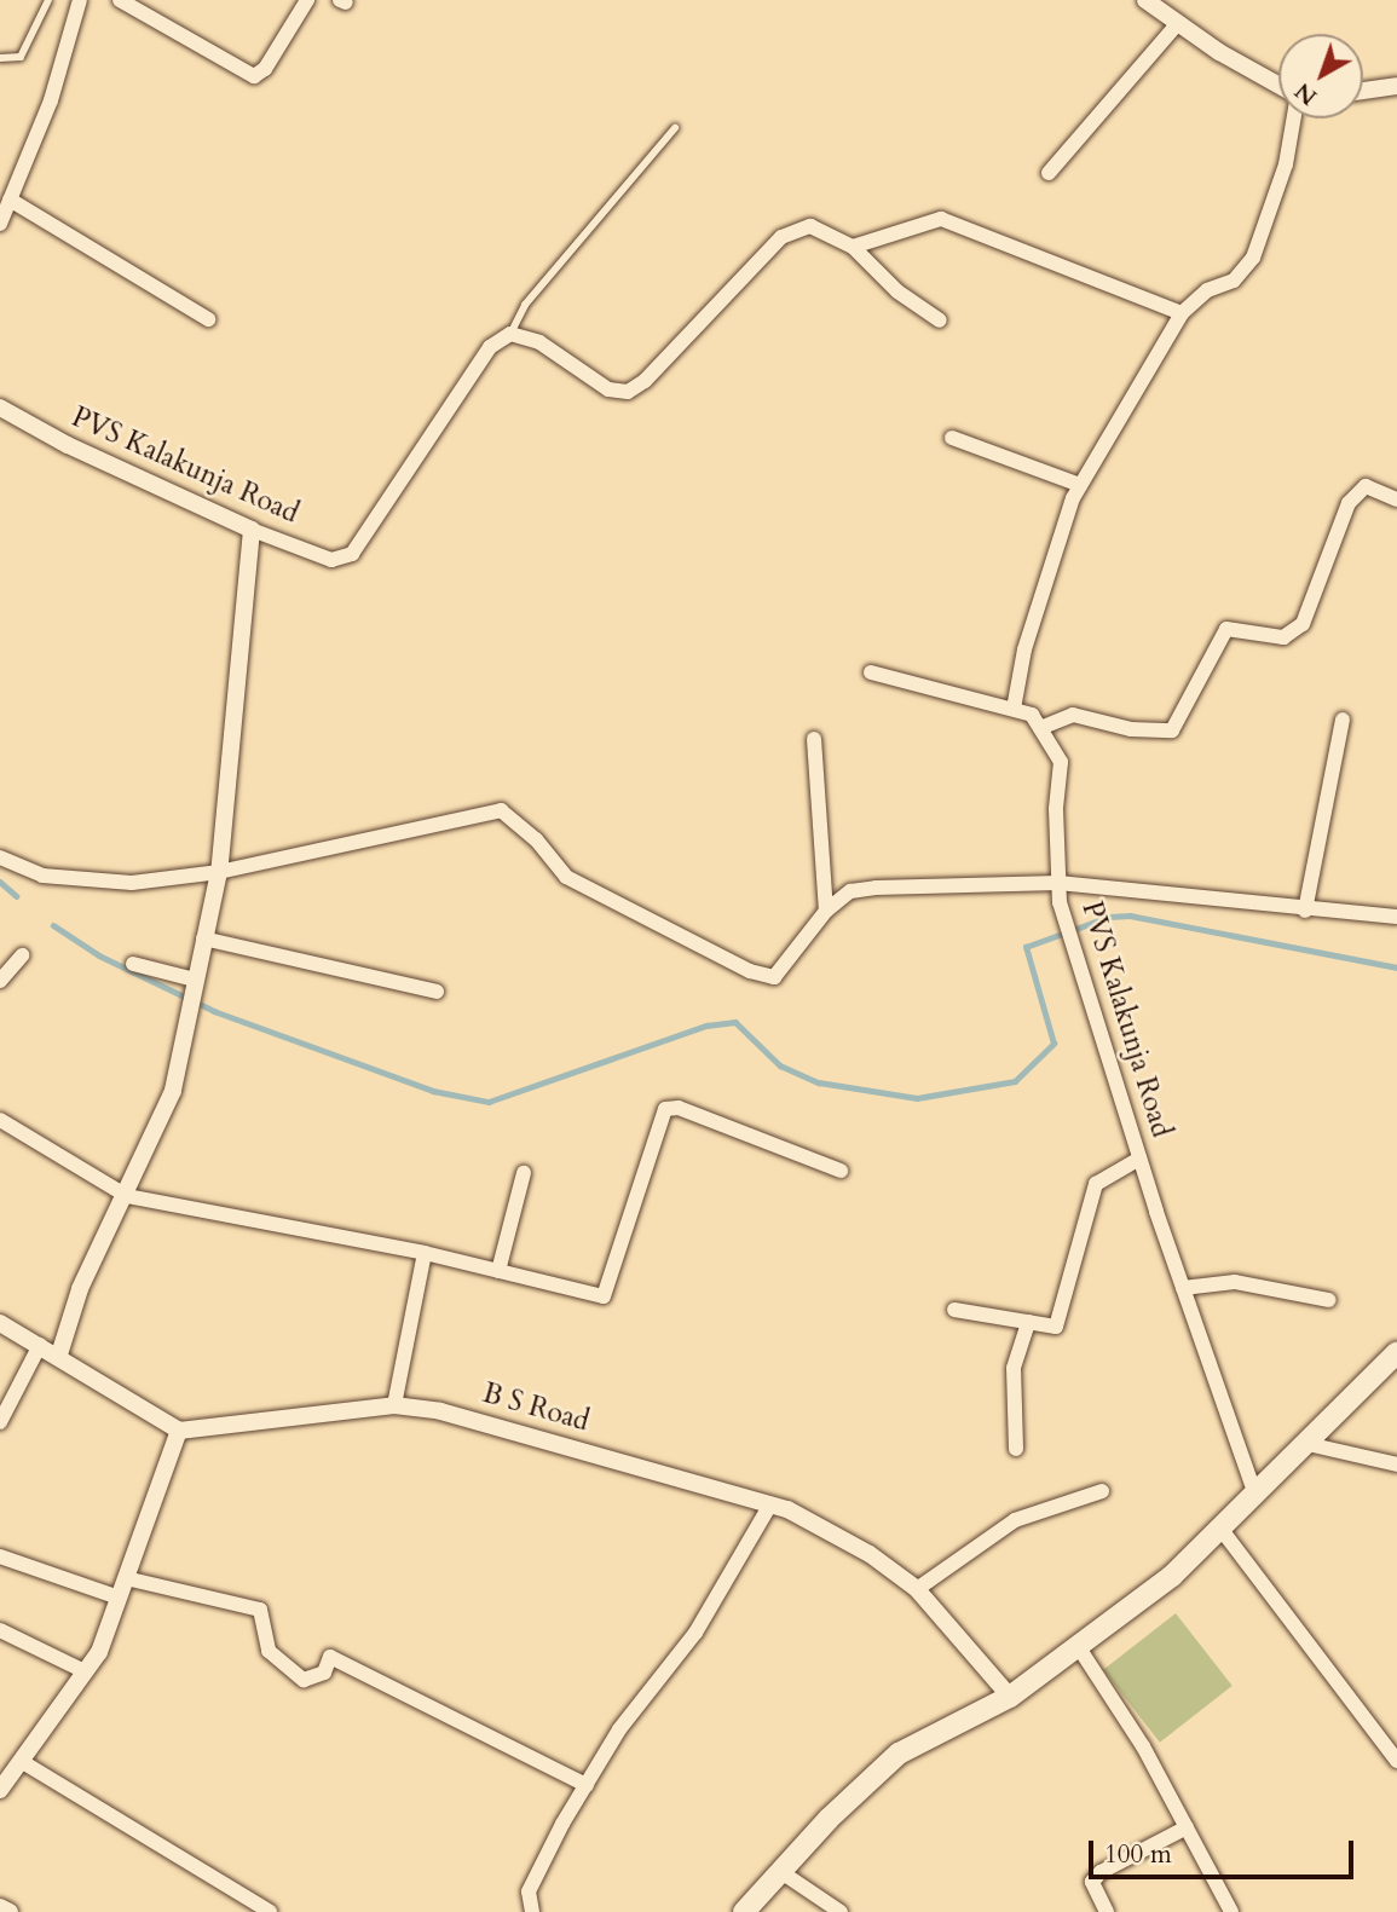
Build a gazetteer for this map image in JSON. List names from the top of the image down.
{
  "streets": {
    "street": ["PVS Kalakunja Road", "B S Road"]
  },
  "scale_bar": "100 m",
  "north": "bottom left"
}
